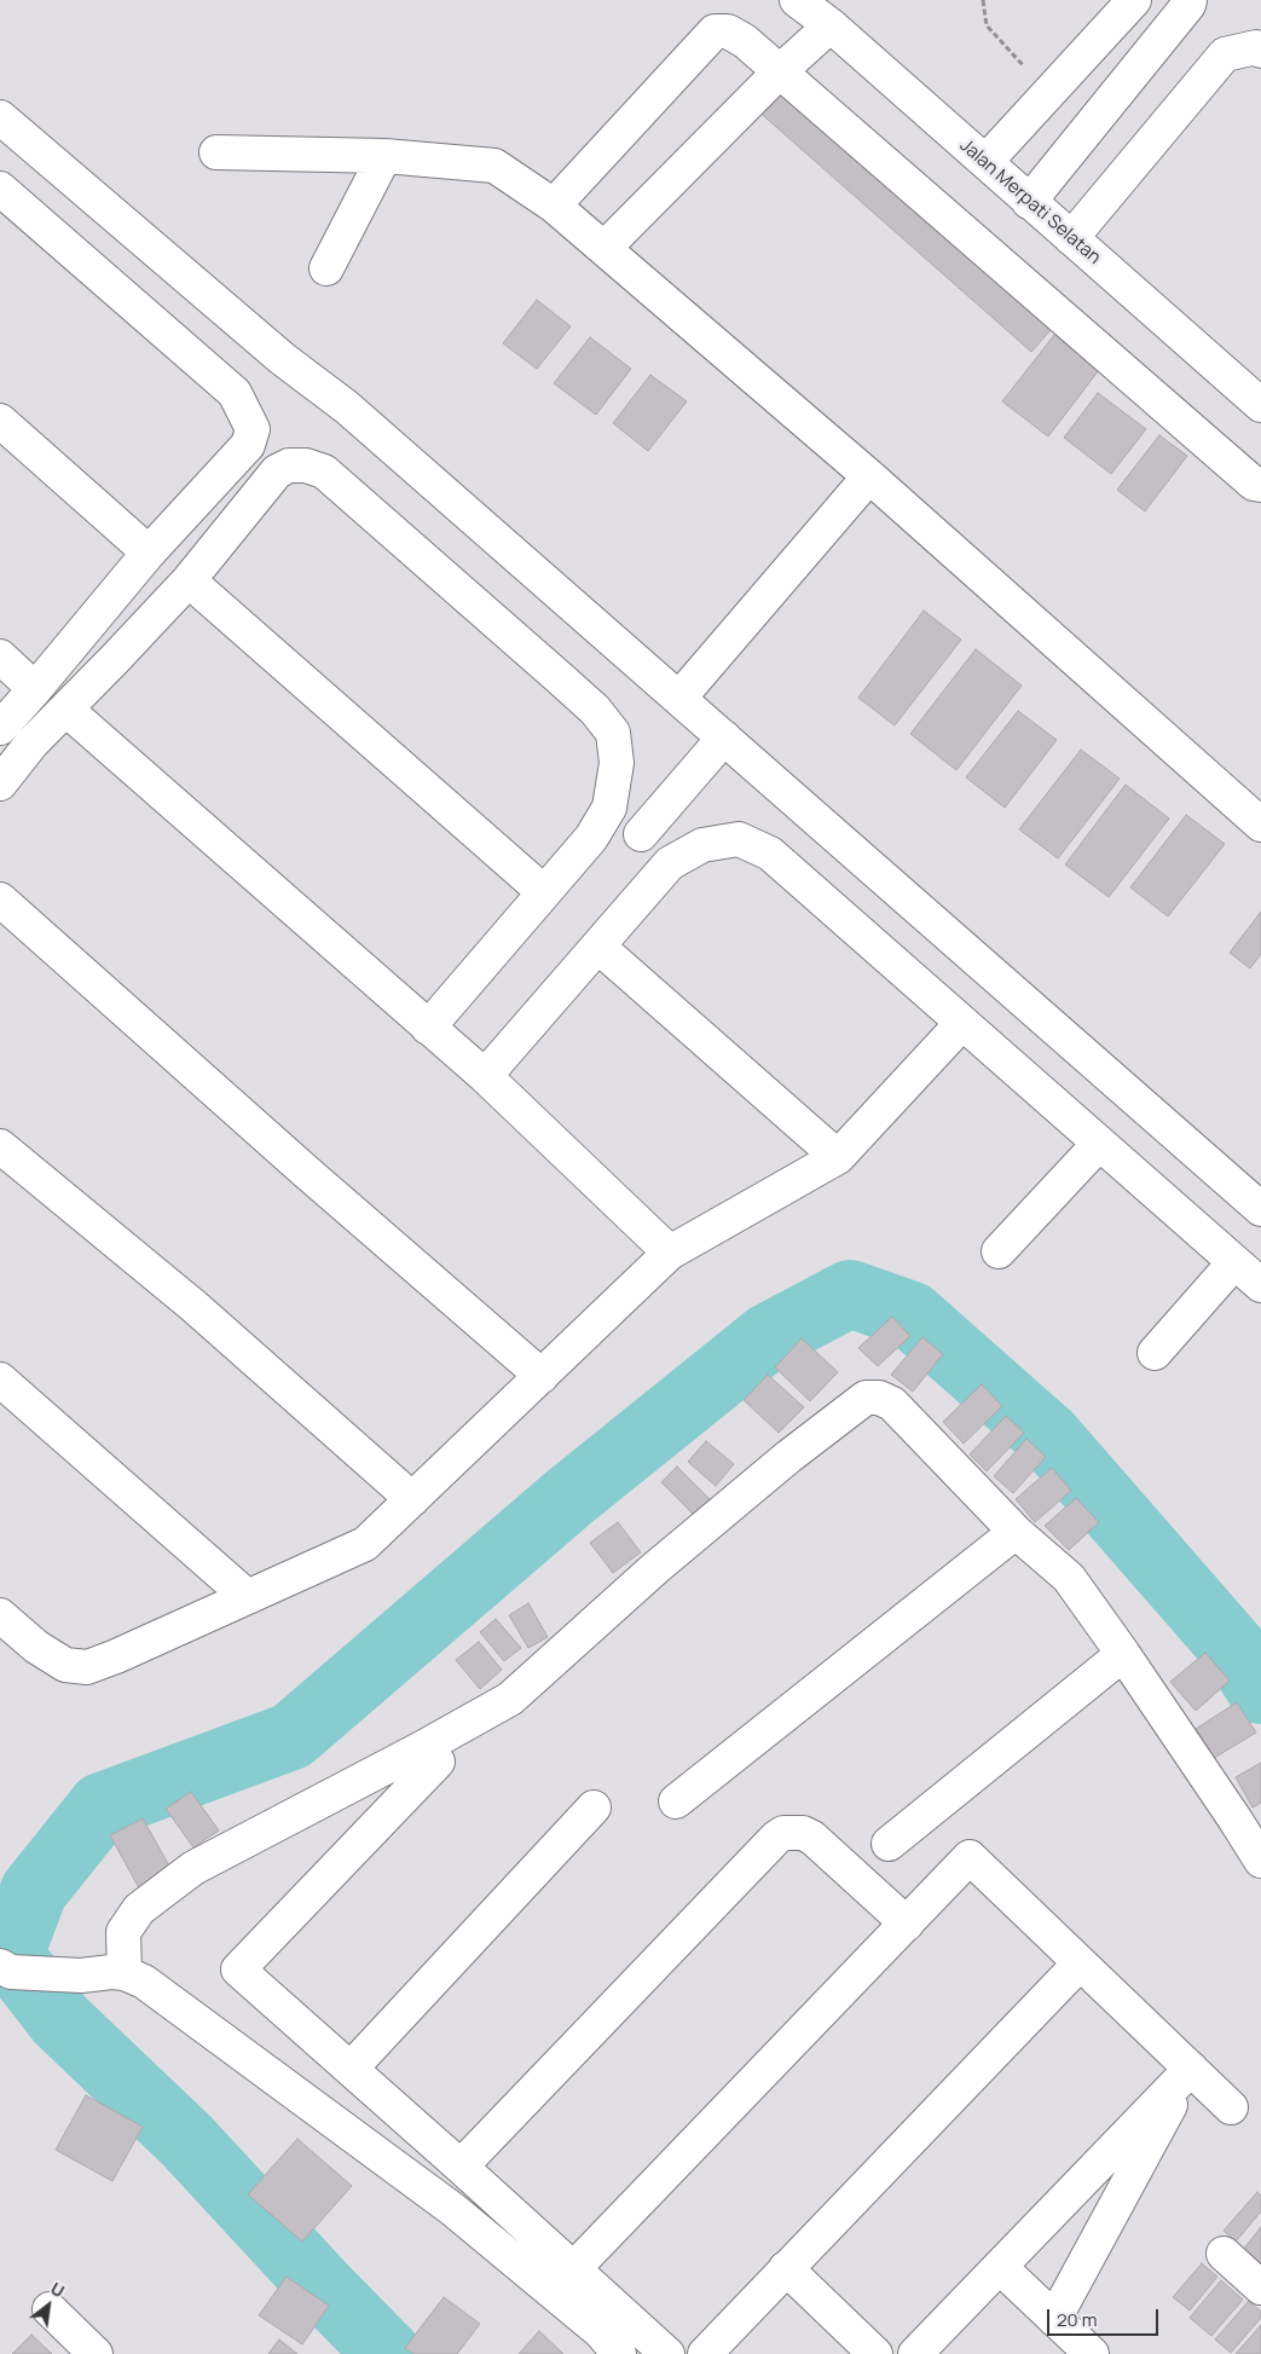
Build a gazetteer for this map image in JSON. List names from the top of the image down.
{
  "streets": {
    "street": ["Jalan Merpati Selatan"]
  },
  "scale_bar": "20 m",
  "north": "top right"
}
